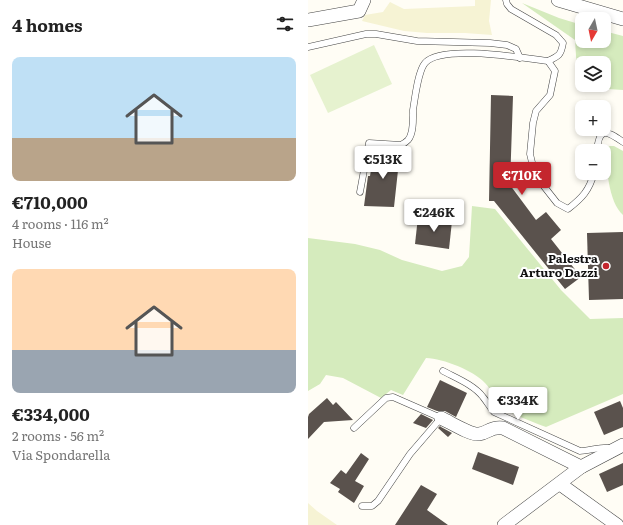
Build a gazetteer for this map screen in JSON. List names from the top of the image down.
{
  "places": ["Palestra Arturo Dazzi"],
  "north": "bottom",
  "page": {
    "heading": "4 homes",
    "map_buttons": ["+", "−"],
    "list": [
      {
        "name": "€710,000",
        "note": "4 rooms · 116 m² · House"
      },
      {
        "name": "€334,000",
        "note": "2 rooms · 56 m² · Via Spondarella"
      }
    ],
    "price": [
      "€513K",
      "€710K",
      "€246K",
      "€334K"
    ]
  }
}
